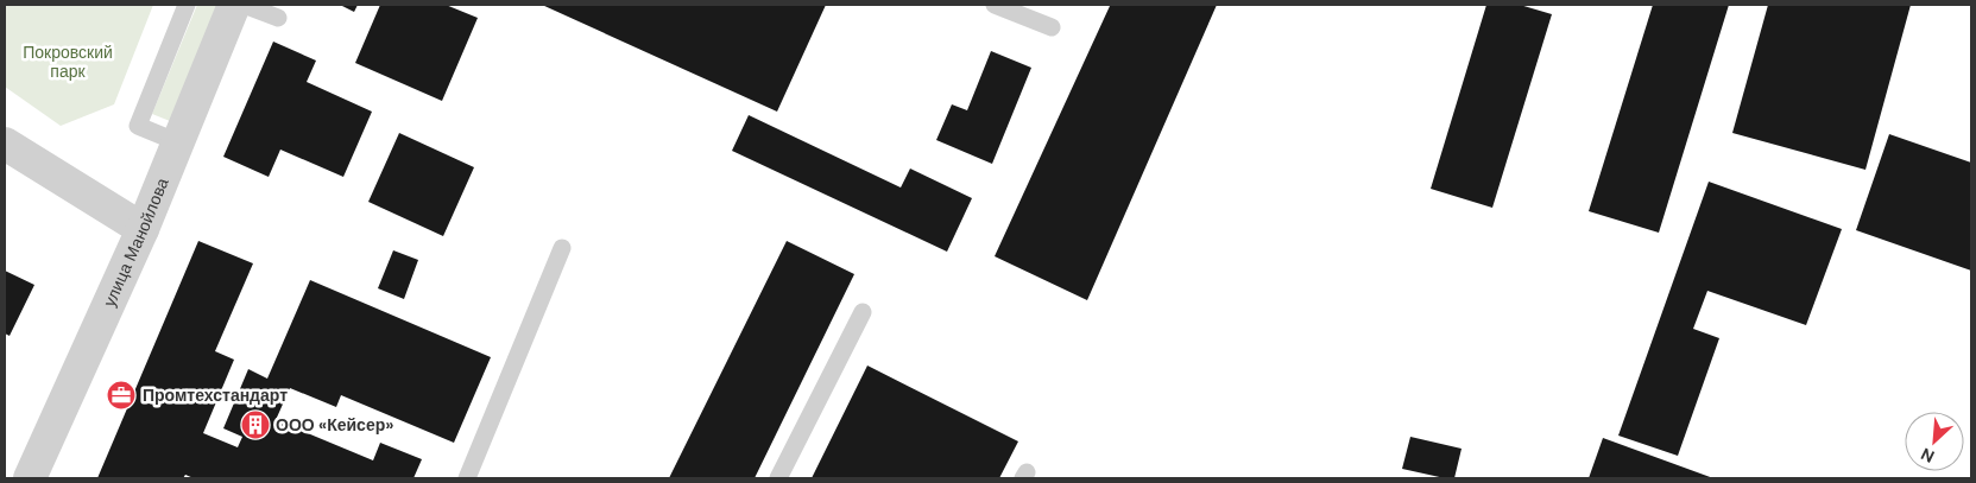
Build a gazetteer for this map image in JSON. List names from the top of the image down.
{
  "streets": {
    "street": ["улица Манойлова"]
  },
  "parks": ["Покровский парк"],
  "places": {
    "office": ["Промтехстандарт"],
    "building": ["ООО «Кейсер»"]
  },
  "north": "bottom left"
}
